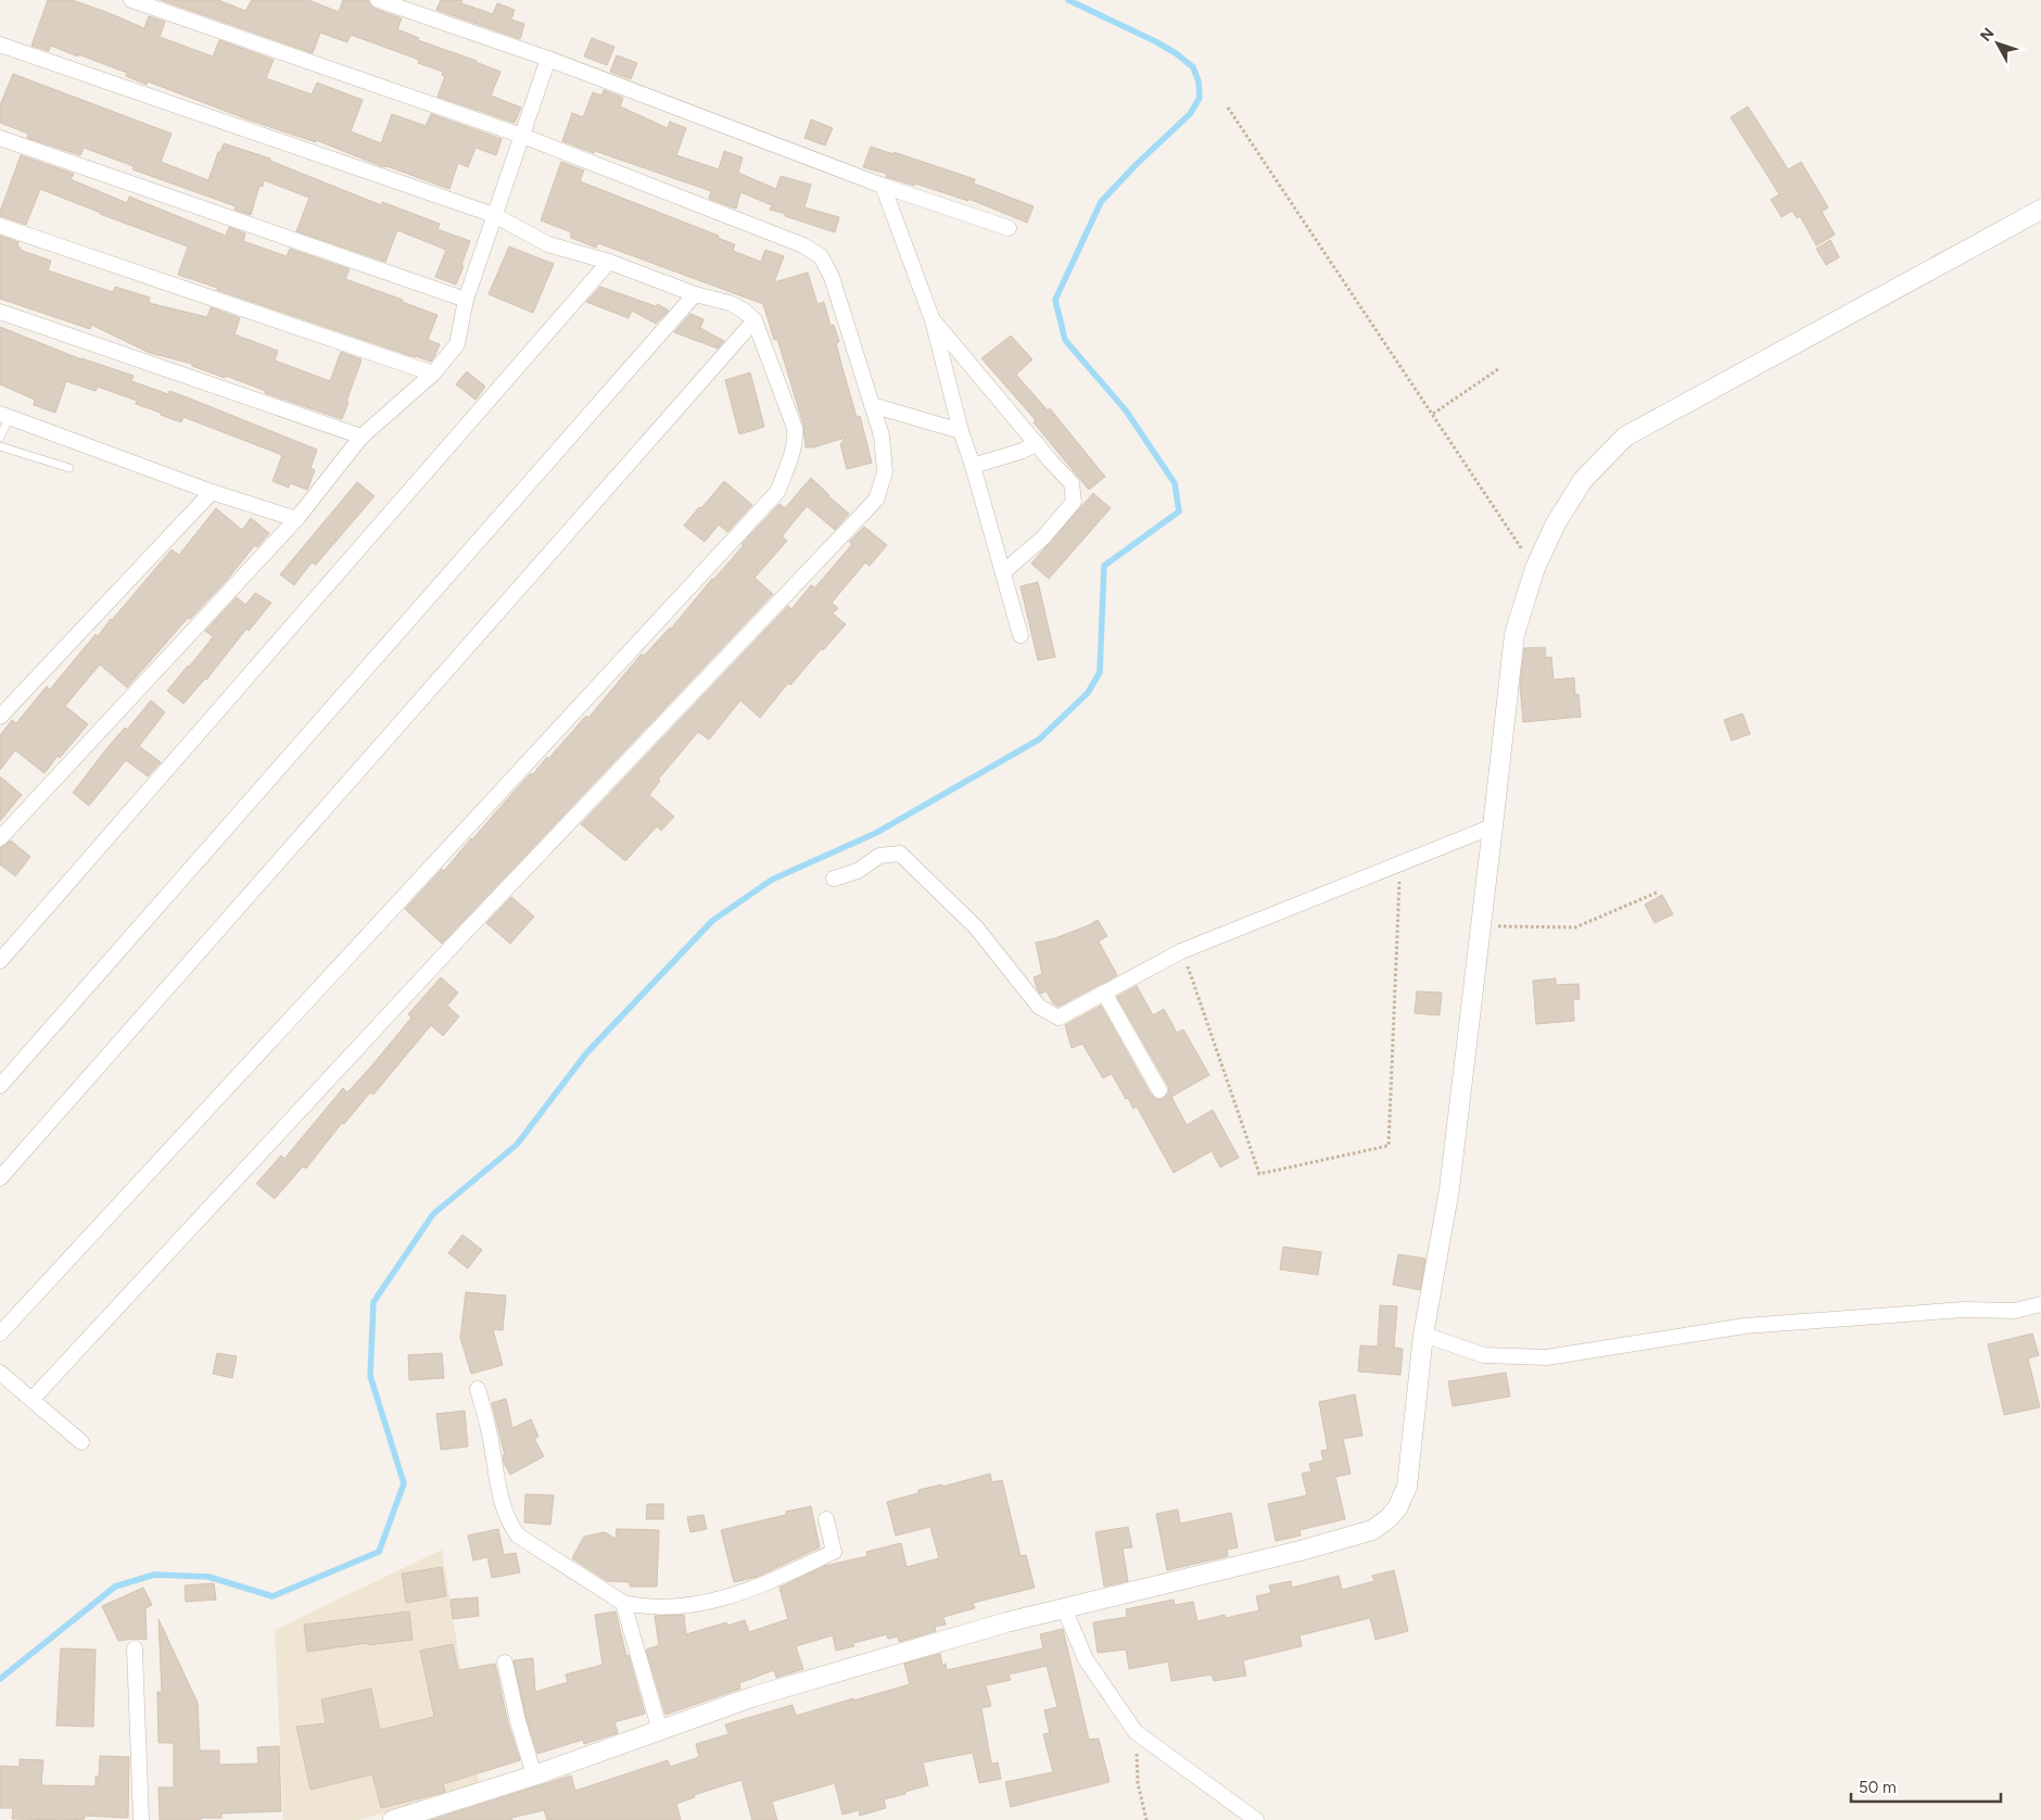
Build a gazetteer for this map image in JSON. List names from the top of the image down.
{
  "scale_bar": "50 m",
  "north": "top left"
}
